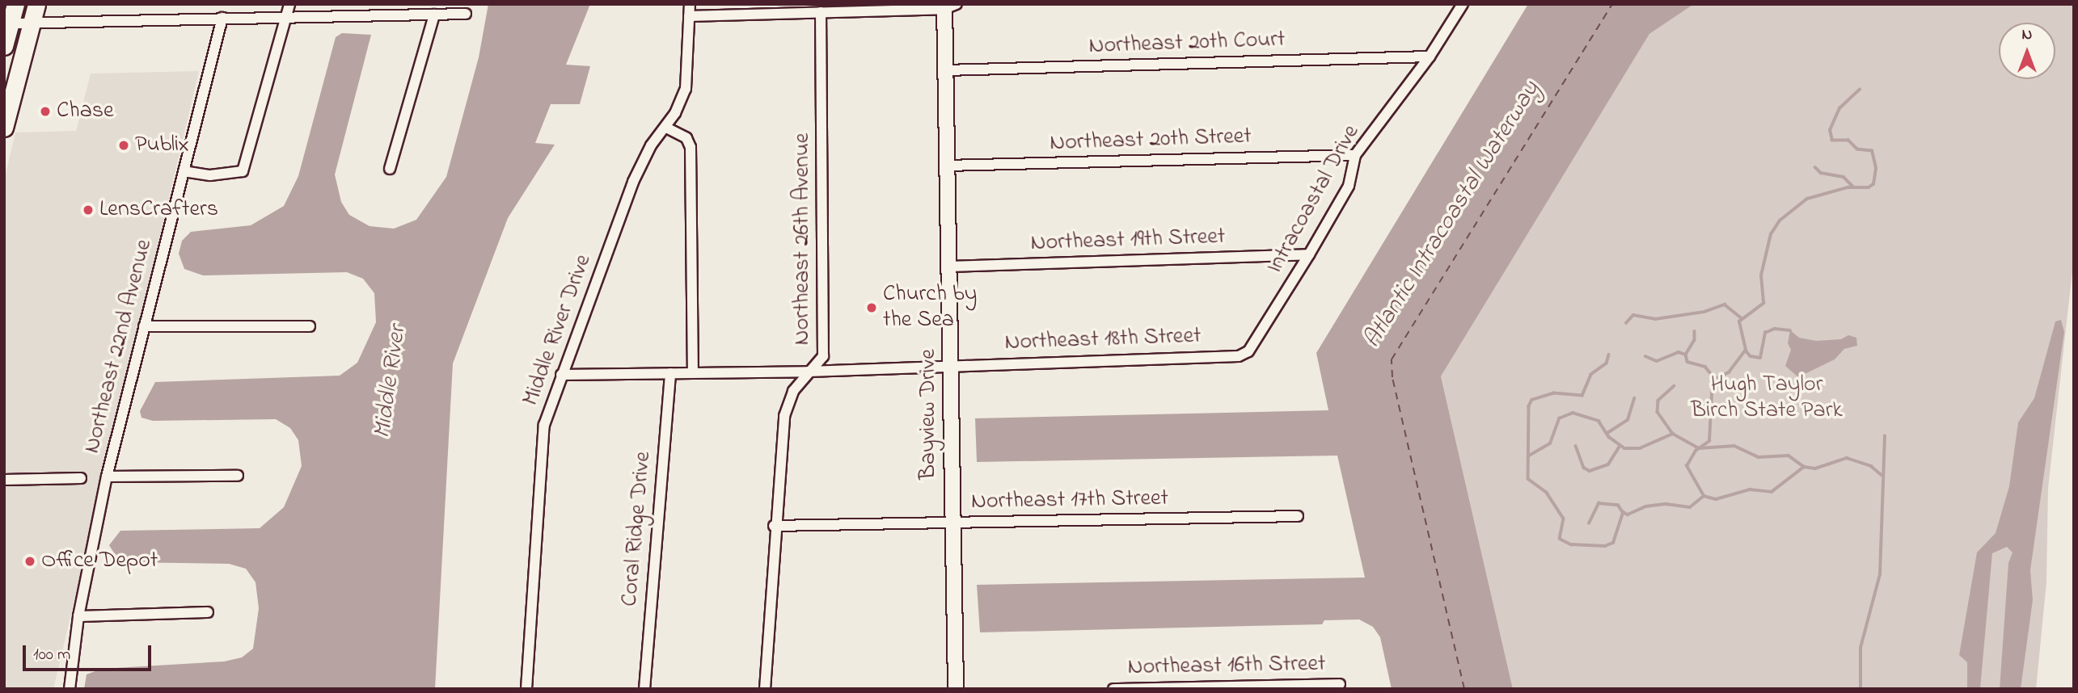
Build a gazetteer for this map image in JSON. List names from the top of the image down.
{
  "streets": {
    "street": [
      "Northeast 20th Court",
      "Northeast 20th Street",
      "Intracoastal Drive",
      "Northeast 26th Avenue",
      "Northeast 19th Street",
      "Middle River Drive",
      "Northeast 18th Street",
      "Northeast 22nd Avenue",
      "Bayview Drive",
      "Northeast 17th Street",
      "Coral Ridge Drive",
      "Northeast 16th Street"
    ]
  },
  "crossings": [
    ["Northeast 20th Court", "Intracoastal Drive"],
    ["Northeast 20th Court", "Bayview Drive"],
    ["Northeast 20th Street", "Intracoastal Drive"],
    ["Northeast 20th Street", "Bayview Drive"],
    ["Intracoastal Drive", "Northeast 19th Street"],
    ["Intracoastal Drive", "Northeast 18th Street"],
    ["Northeast 26th Avenue", "Northeast 18th Street"],
    ["Northeast 26th Avenue", "Northeast 17th Street"],
    ["Northeast 19th Street", "Bayview Drive"],
    ["Middle River Drive", "Northeast 18th Street"],
    ["Northeast 18th Street", "Bayview Drive"],
    ["Northeast 18th Street", "Coral Ridge Drive"],
    ["Bayview Drive", "Northeast 17th Street"]
  ],
  "water": ["Atlantic Intracoastal Waterway", "Middle River"],
  "parks": ["Hugh Taylor Birch State Park"],
  "places": [
    "Chase",
    "Publix",
    "LensCrafters",
    "Church by the Sea",
    "Office Depot"
  ],
  "scale_bar": "100 m",
  "north": "top"
}
